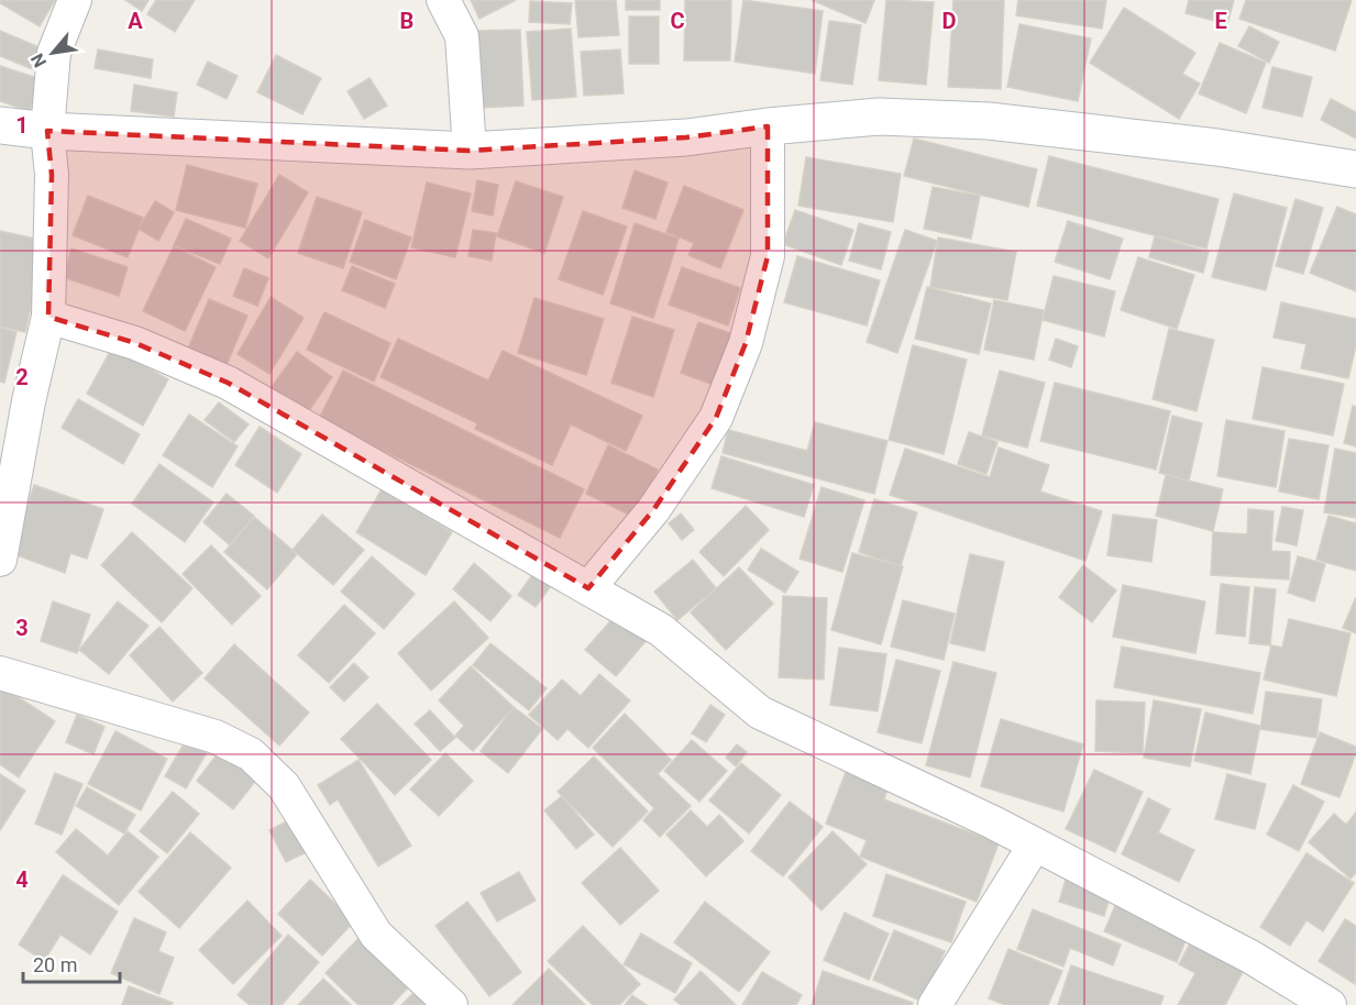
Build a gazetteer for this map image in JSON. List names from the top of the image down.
{
  "scale_bar": "20 m",
  "north": "bottom left",
  "grid": {
    "columns": [
      "A",
      "B",
      "C",
      "D",
      "E"
    ],
    "rows": [
      "1",
      "2",
      "3",
      "4"
    ]
  }
}
